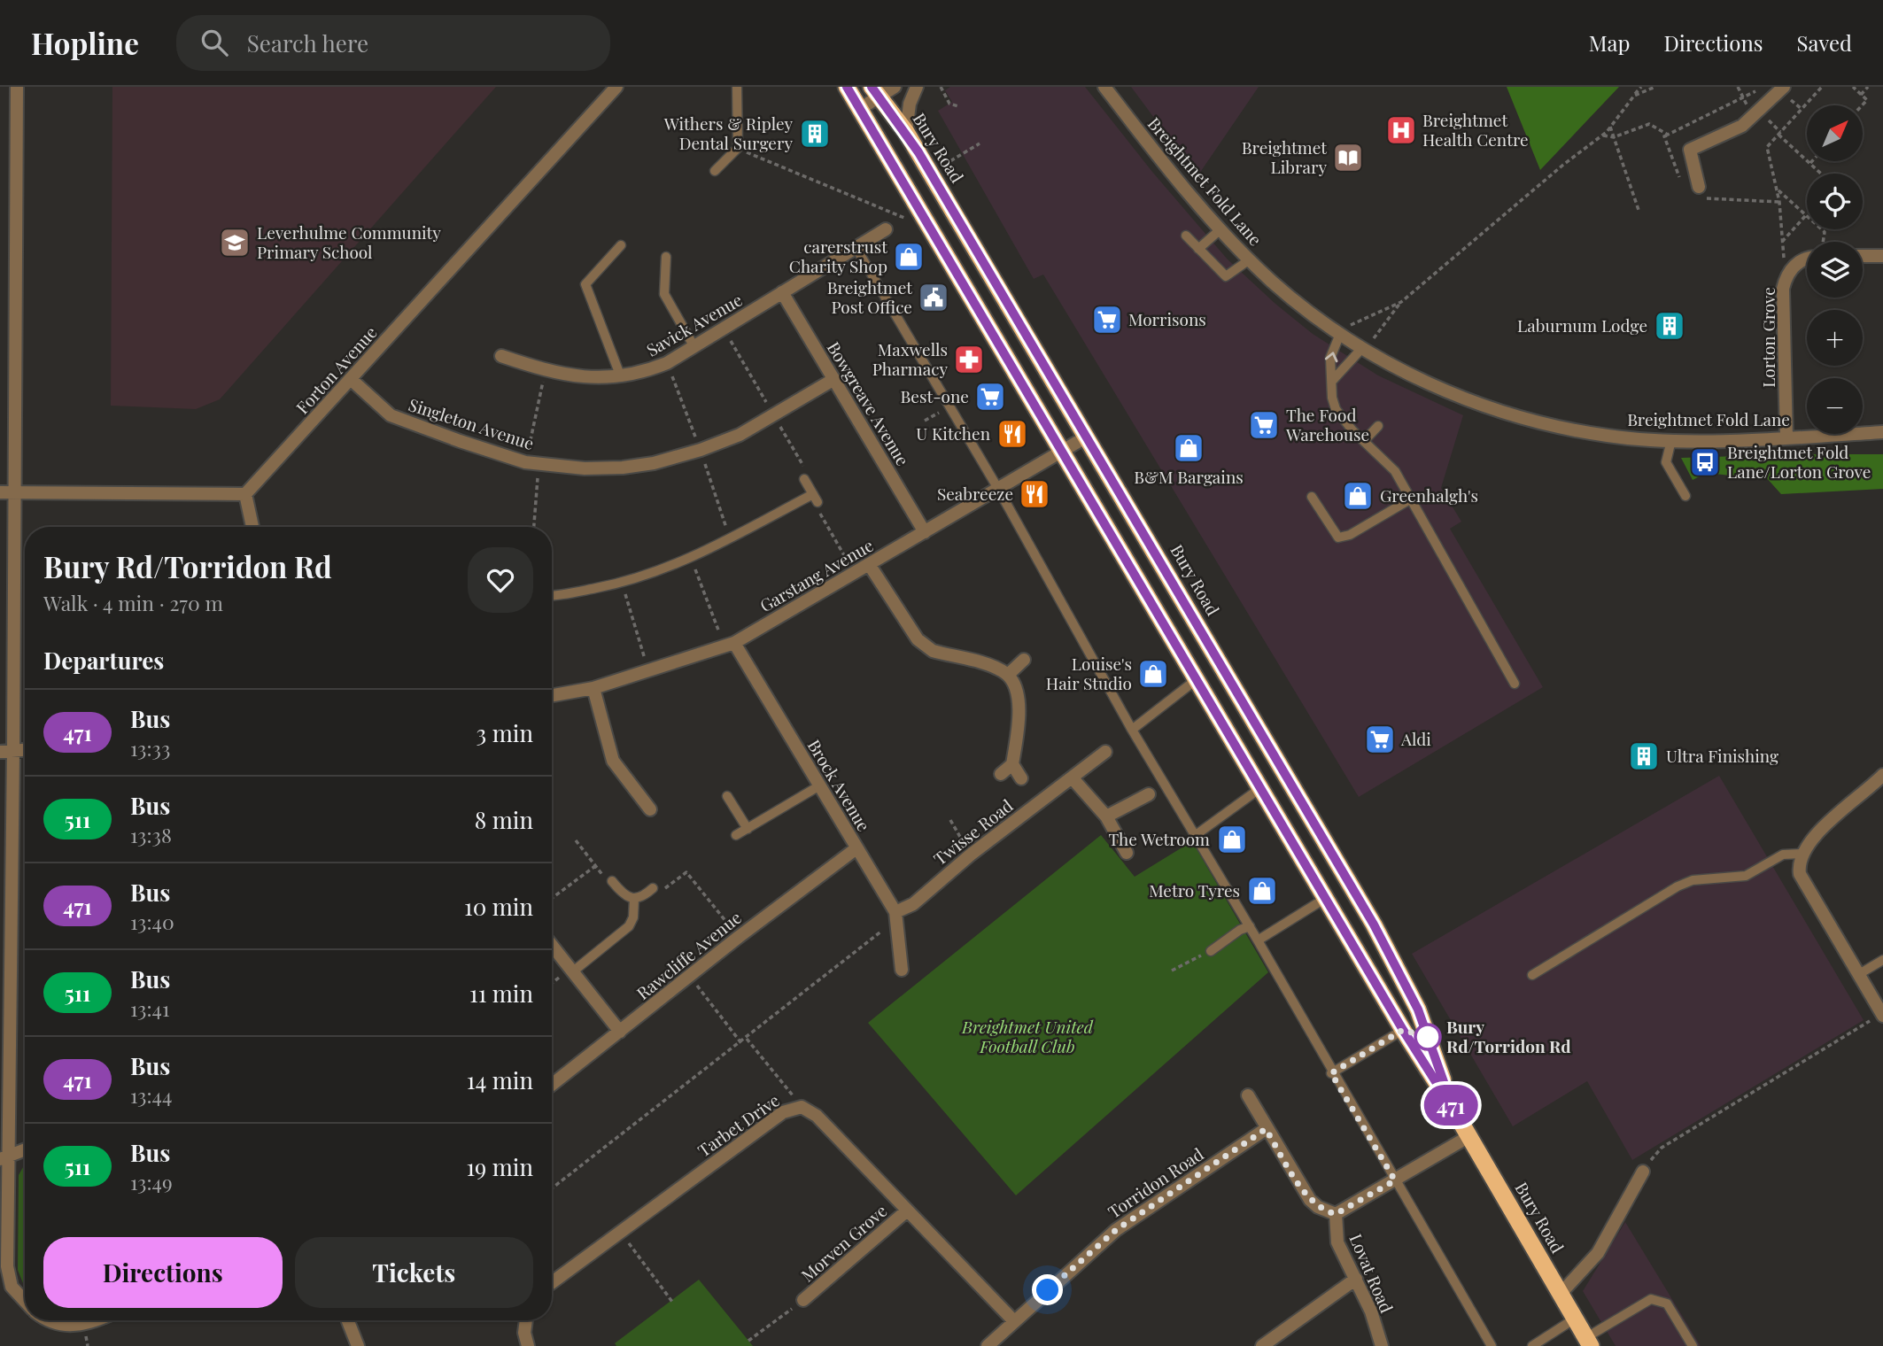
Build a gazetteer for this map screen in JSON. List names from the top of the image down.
{
  "streets": {
    "highway": ["Bury Road"],
    "street": [
      "Breightmet Fold Lane",
      "Savick Avenue",
      "Lorton Grove",
      "Forton Avenue",
      "Bowgreave Avenue",
      "Singleton Avenue",
      "Garstang Avenue",
      "Brock Avenue",
      "Twisse Road",
      "Rawcliffe Avenue",
      "Tarbet Drive",
      "Torridon Road",
      "Morven Grove",
      "Lovat Road"
    ]
  },
  "crossings": [
    ["Bury Road", "Garstang Avenue"],
    ["Breightmet Fold Lane", "Lorton Grove"],
    ["Savick Avenue", "Bowgreave Avenue"],
    ["Forton Avenue", "Singleton Avenue"],
    ["Bowgreave Avenue", "Singleton Avenue"],
    ["Bowgreave Avenue", "Garstang Avenue"],
    ["Garstang Avenue", "Brock Avenue"],
    ["Brock Avenue", "Twisse Road"],
    ["Brock Avenue", "Rawcliffe Avenue"],
    ["Tarbet Drive", "Torridon Road"],
    ["Tarbet Drive", "Morven Grove"]
  ],
  "parks": ["Breightmet United Football Club"],
  "places": {
    "hospital": ["Breightmet Health Centre"],
    "building": ["Withers & Ripley Dental Surgery", "Laburnum Lodge", "Ultra Finishing"],
    "library": ["Breightmet Library"],
    "school or university": ["Leverhulme Community Primary School"],
    "shop": [
      "carerstrust Charity Shop",
      "B&M Bargains",
      "Greenhalgh's",
      "Louise's Hair Studio",
      "The Wetroom",
      "Metro Tyres"
    ],
    "public building": ["Breightmet Post Office"],
    "supermarket": [
      "Morrisons",
      "Best-one",
      "The Food Warehouse",
      "Aldi"
    ],
    "pharmacy": ["Maxwells Pharmacy"],
    "restaurant": ["U Kitchen", "Seabreeze"],
    "bus stop": ["Breightmet Fold Lane/Lorton Grove"],
    "other": ["Bury Rd/Torridon Rd"]
  },
  "lines": ["bus line 471"],
  "north": "top right",
  "page": {
    "header": "Hopline",
    "search": "Search here",
    "nav": ["Map", "Directions", "Saved"],
    "on_map": "471",
    "map_buttons": ["+", "−"],
    "heading": [
      ["Bury Rd/Torridon Rd", "Walk · 4 min · 270 m"],
      "Departures"
    ],
    "list": [
      {
        "mark": "471",
        "name": "Bus",
        "note": "13:33",
        "value": "3 min"
      },
      {
        "mark": "511",
        "name": "Bus",
        "note": "13:38",
        "value": "8 min"
      },
      {
        "mark": "471",
        "name": "Bus",
        "note": "13:40",
        "value": "10 min"
      },
      {
        "mark": "511",
        "name": "Bus",
        "note": "13:41",
        "value": "11 min"
      },
      {
        "mark": "471",
        "name": "Bus",
        "note": "13:44",
        "value": "14 min"
      },
      {
        "mark": "511",
        "name": "Bus",
        "note": "13:49",
        "value": "19 min"
      }
    ],
    "buttons": ["Directions", "Tickets"]
  }
}
